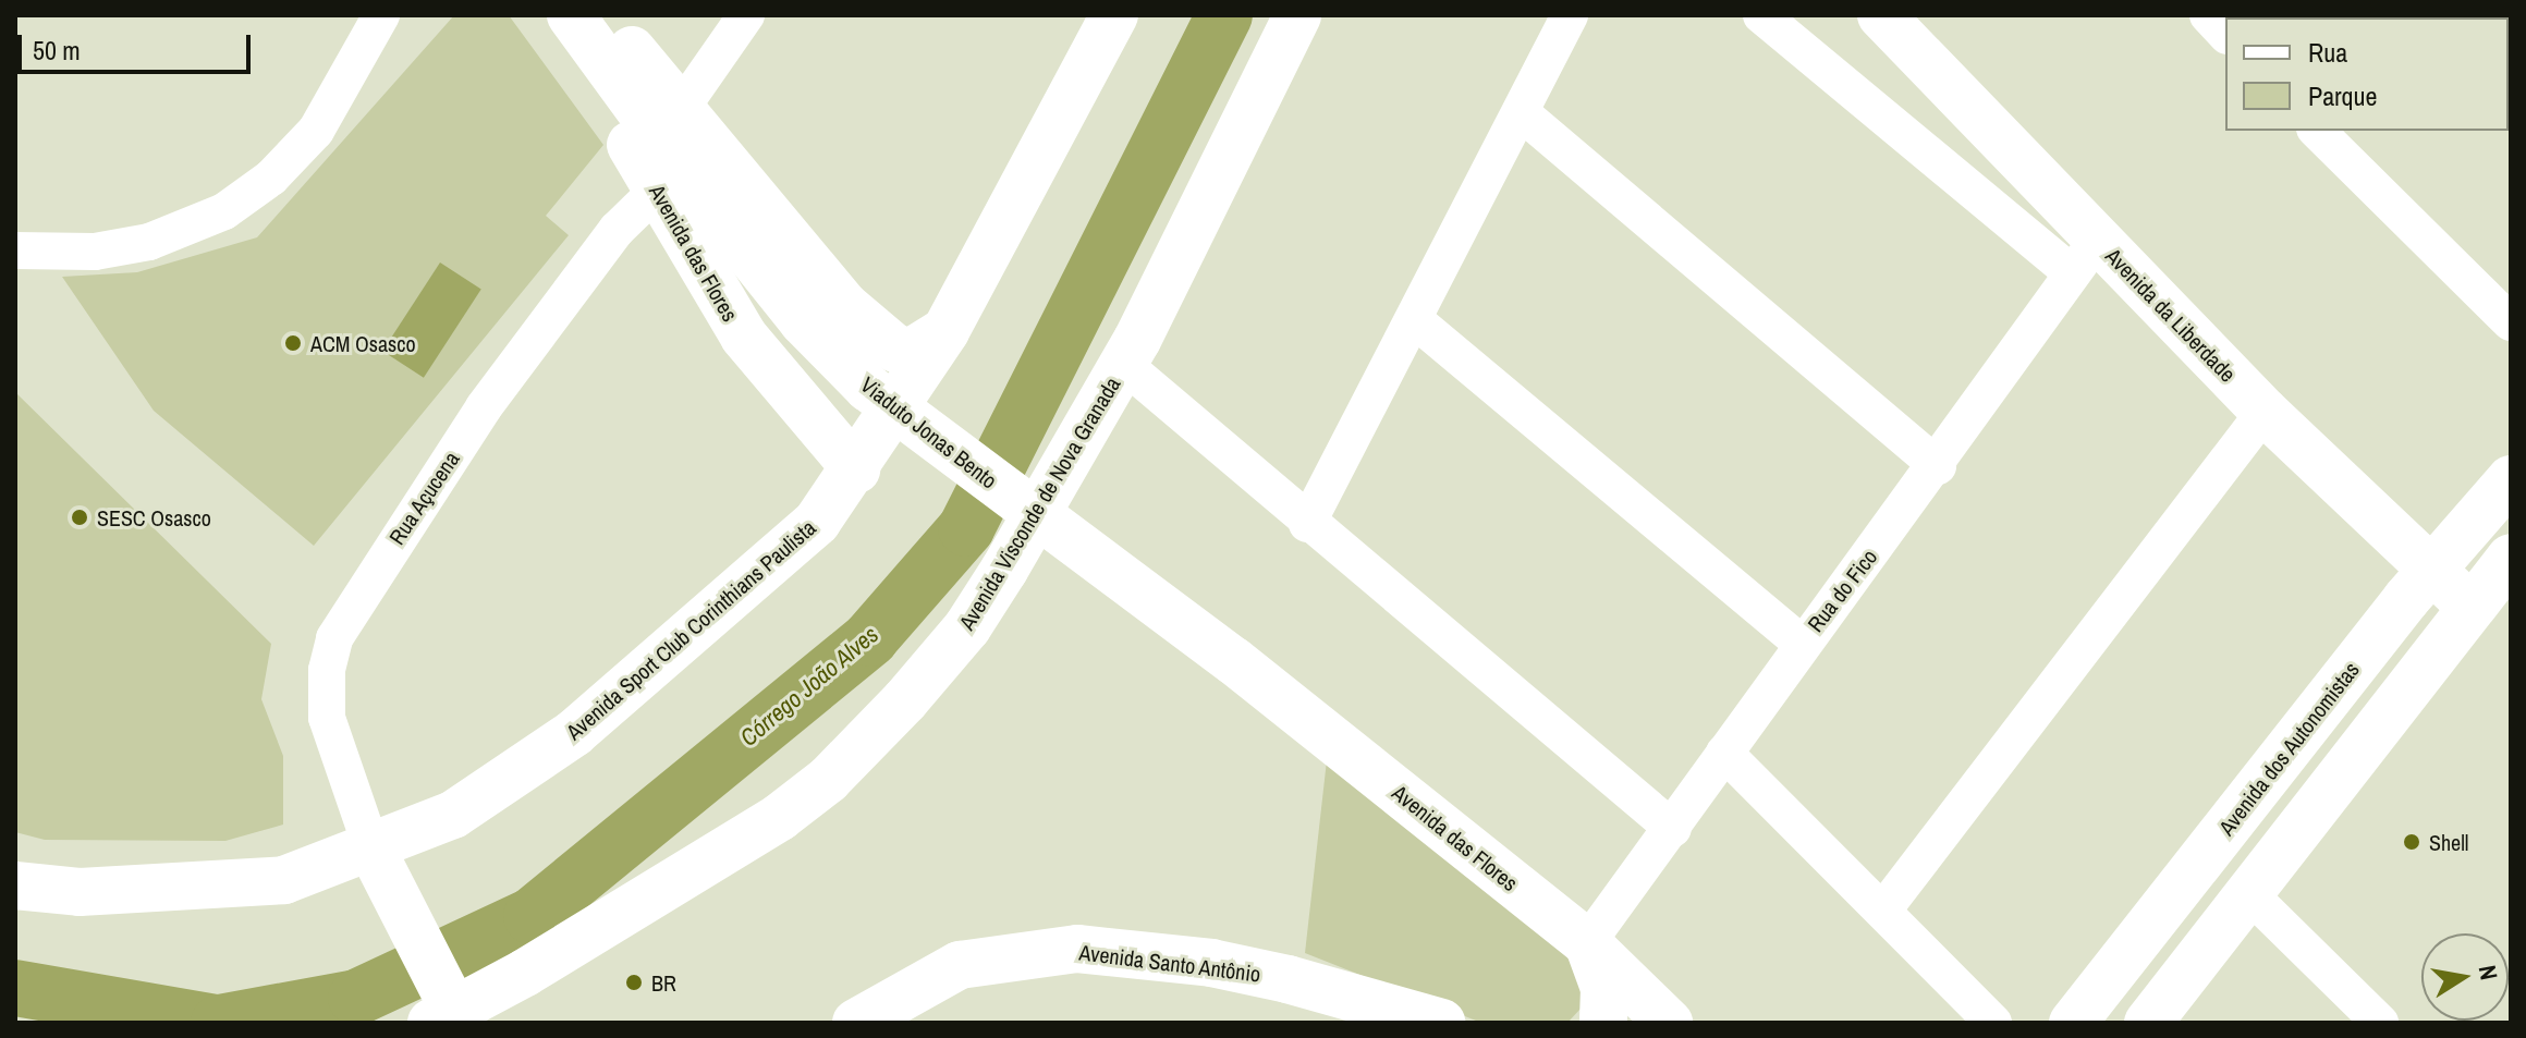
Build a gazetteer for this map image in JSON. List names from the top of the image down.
{
  "streets": {
    "main road": [
      "Avenida das Flores",
      "Avenida da Liberdade",
      "Viaduto Jonas Bento",
      "Avenida Visconde de Nova Granada",
      "Avenida Sport Club Corinthians Paulista",
      "Avenida dos Autonomistas",
      "Avenida Santo Antônio"
    ],
    "street": ["Rua Açucena", "Rua do Fico"]
  },
  "crossings": [
    ["Avenida das Flores", "Viaduto Jonas Bento"],
    ["Avenida das Flores", "Rua Açucena"],
    ["Avenida das Flores", "Rua do Fico"],
    ["Avenida das Flores", "Avenida Sport Club Corinthians Paulista"],
    ["Avenida da Liberdade", "Rua do Fico"],
    ["Avenida da Liberdade", "Avenida dos Autonomistas"],
    ["Viaduto Jonas Bento", "Rua Açucena"],
    ["Rua Açucena", "Avenida Sport Club Corinthians Paulista"]
  ],
  "water": ["Córrego João Alves"],
  "places": [
    "ACM Osasco",
    "SESC Osasco",
    "Shell",
    "BR"
  ],
  "legend": ["Rua", "Parque"],
  "scale_bar": "50 m",
  "north": "right"
}
